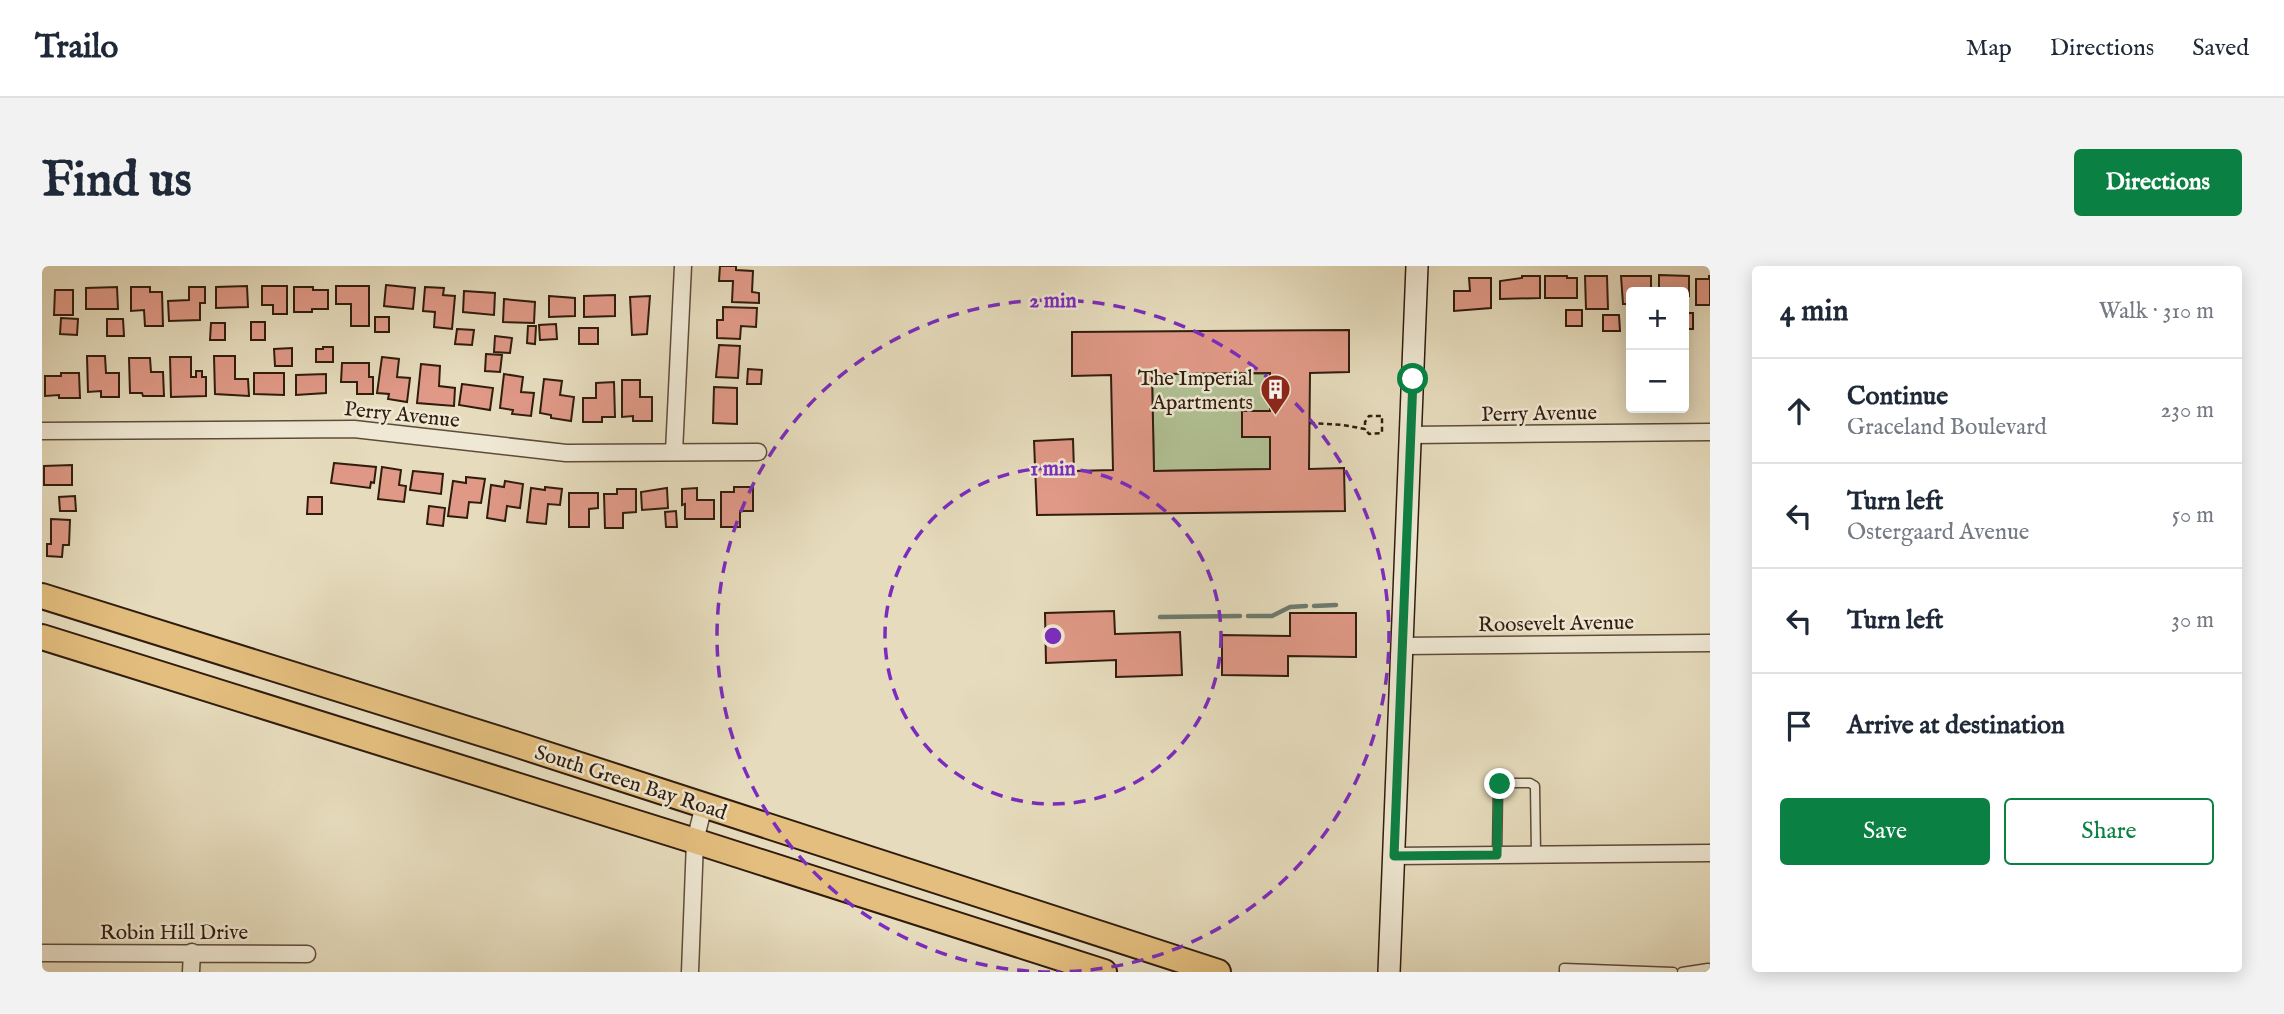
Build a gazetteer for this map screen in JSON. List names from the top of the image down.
{
  "streets": {
    "main road": ["South Green Bay Road"],
    "street": ["Perry Avenue", "Roosevelt Avenue", "Robin Hill Drive"]
  },
  "places": {
    "building": ["The Imperial Apartments"]
  },
  "page": {
    "header": "Trailo",
    "nav": ["Map", "Directions", "Saved"],
    "buttons": [
      "Directions",
      ["Save", "Share"]
    ],
    "title": "Find us",
    "heading": ["4 min", "Walk · 310 m"],
    "map_buttons": ["+", "−"],
    "list": [
      ["Continue", "Graceland Boulevard", "230 m"],
      ["Turn left", "Ostergaard Avenue", "50 m"],
      ["Turn left", "30 m"],
      "Arrive at destination"
    ]
  },
  "rings": ["2 min", "1 min"]
}
